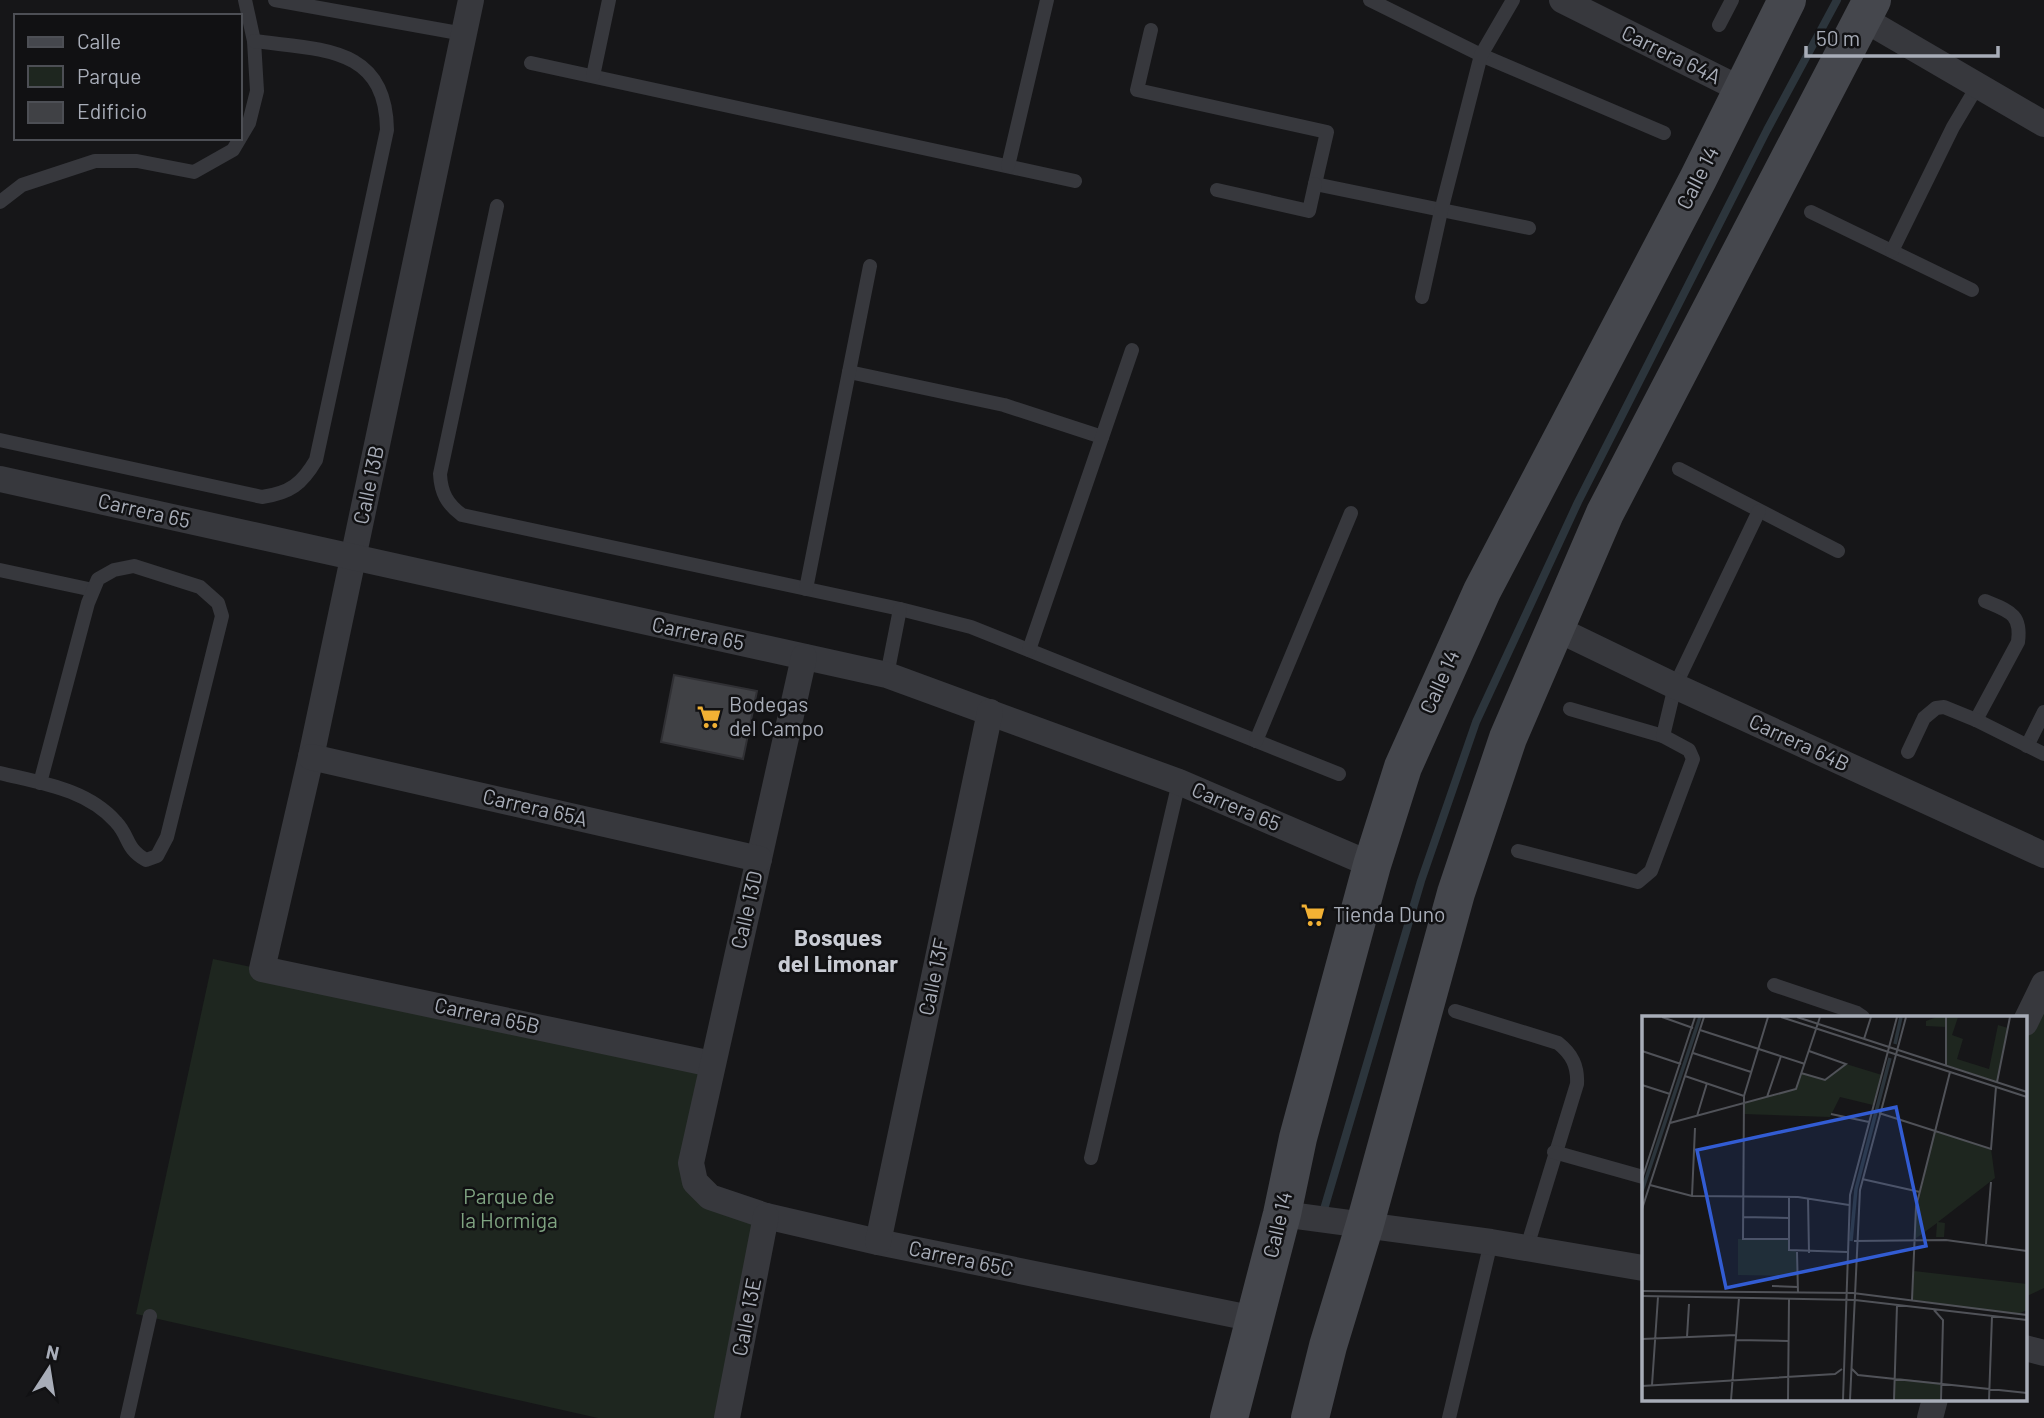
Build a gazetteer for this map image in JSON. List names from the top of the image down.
{
  "streets": {
    "street": [
      "Carrera 64A",
      "Calle 14",
      "Calle 13B",
      "Carrera 65",
      "Carrera 64B",
      "Carrera 65A",
      "Calle 13D",
      "Calle 13F",
      "Carrera 65B",
      "Carrera 65C",
      "Calle 13E"
    ]
  },
  "crossings": [
    ["Carrera 64A", "Calle 14"],
    ["Calle 14", "Carrera 65"],
    ["Calle 14", "Carrera 65C"],
    ["Calle 13B", "Carrera 65"],
    ["Calle 13B", "Carrera 65A"],
    ["Calle 13B", "Carrera 65B"],
    ["Carrera 65", "Calle 13D"],
    ["Carrera 65", "Calle 13F"],
    ["Carrera 65A", "Calle 13D"],
    ["Calle 13D", "Carrera 65B"],
    ["Calle 13D", "Carrera 65C"],
    ["Calle 13F", "Carrera 65C"],
    ["Carrera 65C", "Calle 13E"]
  ],
  "districts": ["Bosques del Limonar"],
  "parks": ["Parque de la Hormiga"],
  "places": {
    "supermarket": ["Bodegas del Campo", "Tienda Duno"]
  },
  "legend": ["Calle", "Parque", "Edificio"],
  "scale_bar": "50 m",
  "north": "top"
}
